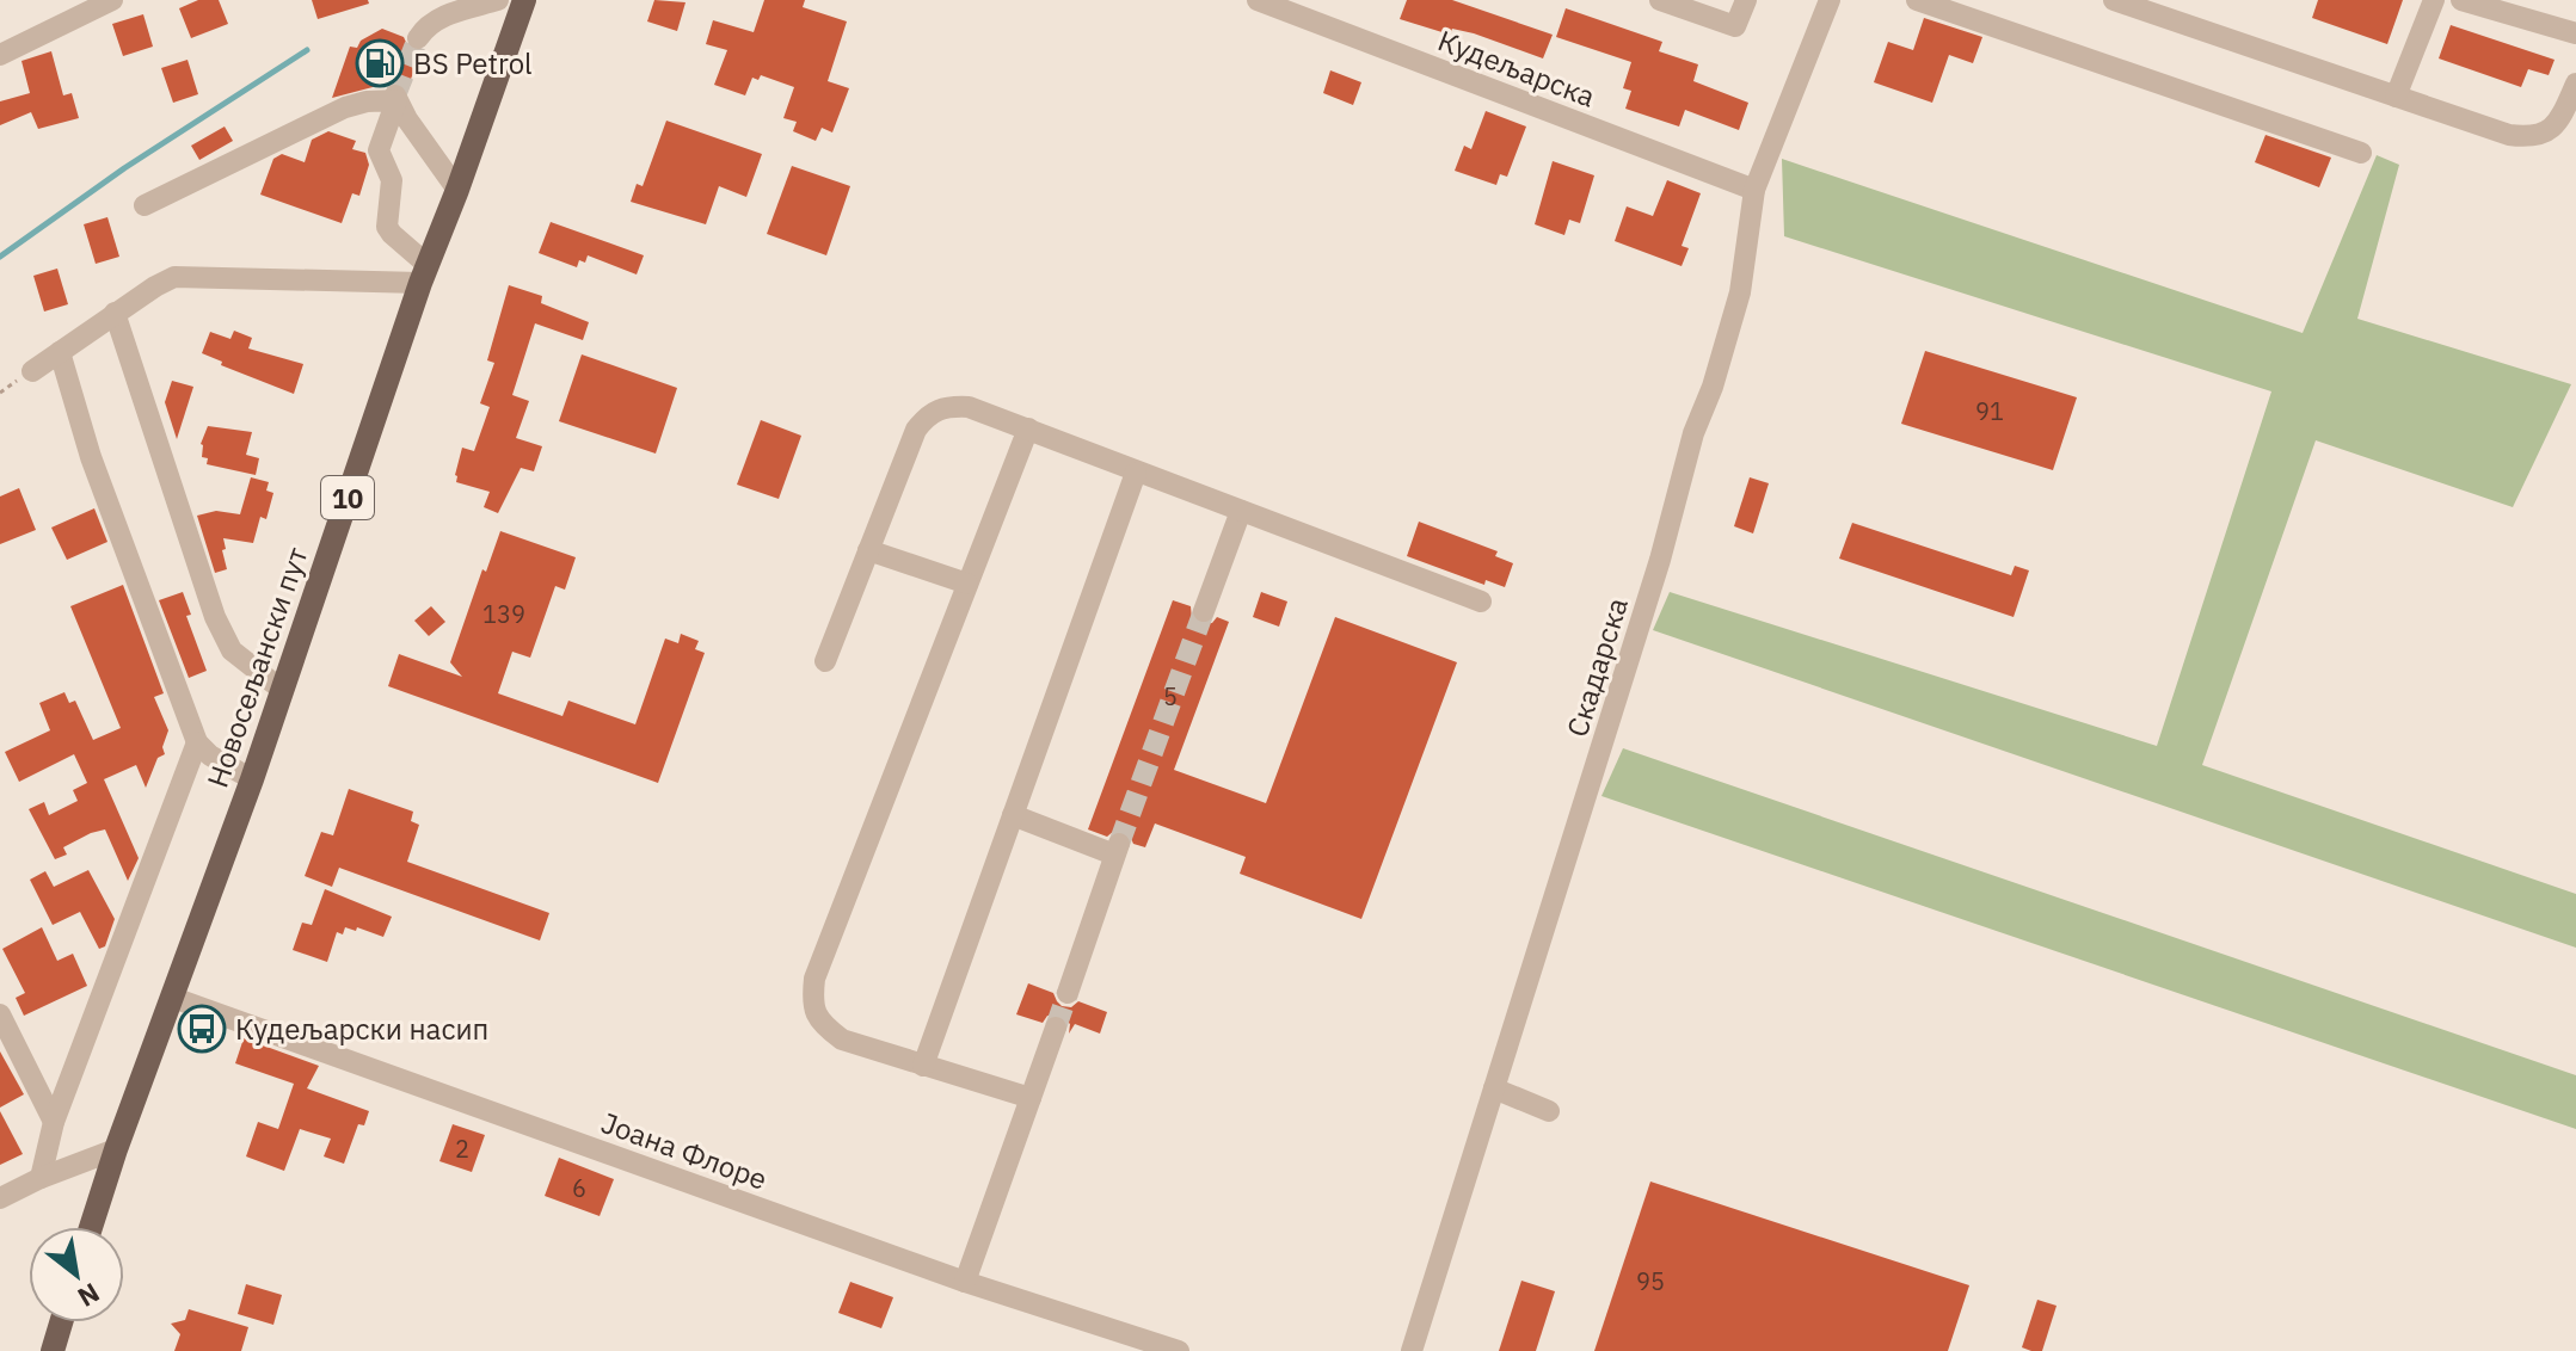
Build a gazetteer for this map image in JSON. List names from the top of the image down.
{
  "streets": {
    "main road": ["10", "Новосељански пут"],
    "street": ["Кудељарска", "Скадарска", "Јоана Флоре"]
  },
  "crossings": [
    ["Кудељарска", "Скадарска"],
    ["Новосељански пут", "Јоана Флоре"]
  ],
  "places": {
    "fuel station": ["BS Petrol"],
    "bus stop": ["Кудељарски насип"]
  },
  "house_numbers": [
    "91",
    "139",
    "5",
    "2",
    "6",
    "95"
  ],
  "north": "bottom right"
}
